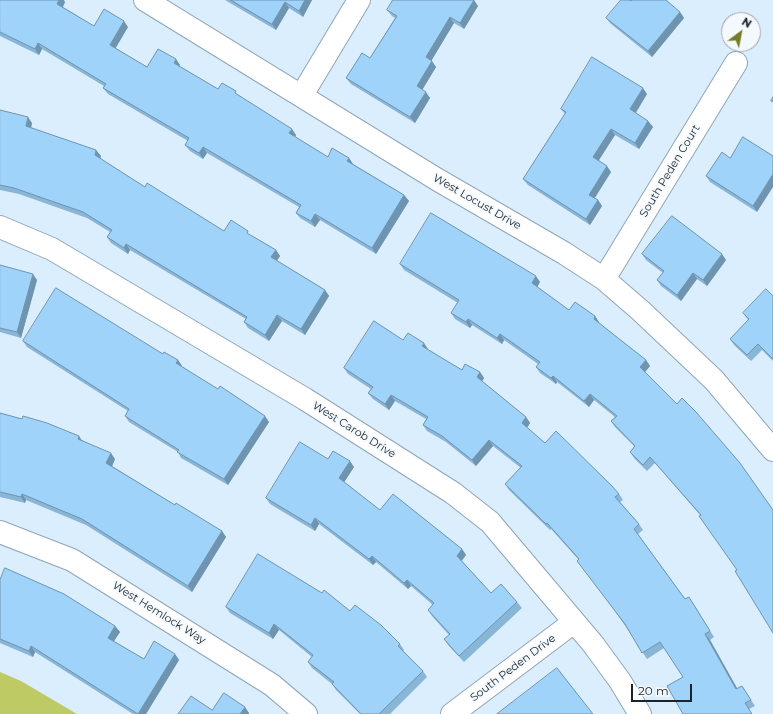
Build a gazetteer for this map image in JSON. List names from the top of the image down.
{
  "streets": {
    "street": [
      "South Peden Court",
      "West Locust Drive",
      "West Carob Drive",
      "West Hemlock Way",
      "South Peden Drive"
    ]
  },
  "crossings": [
    ["South Peden Court", "West Locust Drive"],
    ["West Carob Drive", "South Peden Drive"]
  ],
  "scale_bar": "20 m",
  "north": "top right"
}
